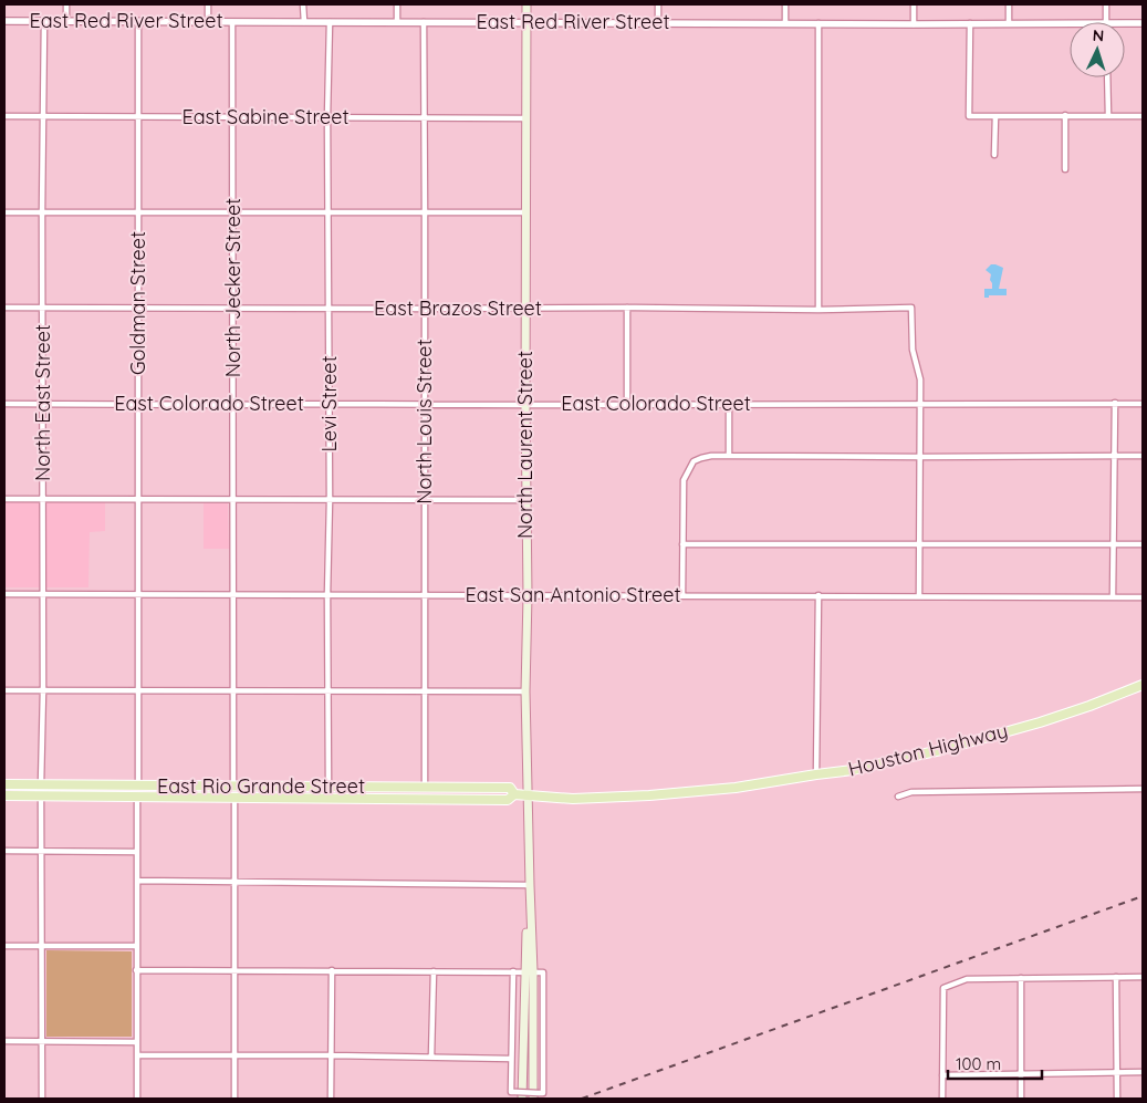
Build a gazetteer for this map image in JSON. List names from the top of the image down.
{
  "streets": {
    "main road": ["North Laurent Street", "Houston Highway", "East Rio Grande Street"],
    "street": [
      "East Red River Street",
      "East Sabine Street",
      "North Jecker Street",
      "Goldman Street",
      "East Brazos Street",
      "North East Street",
      "East Colorado Street",
      "Levi Street",
      "North Louis Street",
      "East San Antonio Street"
    ]
  },
  "crossings": [
    ["East Red River Street", "North Jecker Street"],
    ["East Red River Street", "Goldman Street"],
    ["East Red River Street", "North East Street"],
    ["East Red River Street", "Levi Street"],
    ["East Red River Street", "North Louis Street"],
    ["East Red River Street", "North Laurent Street"],
    ["East Sabine Street", "North Jecker Street"],
    ["East Sabine Street", "Goldman Street"],
    ["East Sabine Street", "North East Street"],
    ["East Sabine Street", "Levi Street"],
    ["East Sabine Street", "North Louis Street"],
    ["East Sabine Street", "North Laurent Street"],
    ["North Jecker Street", "East Brazos Street"],
    ["North Jecker Street", "East Colorado Street"],
    ["North Jecker Street", "East San Antonio Street"],
    ["North Jecker Street", "East Rio Grande Street"],
    ["Goldman Street", "East Brazos Street"],
    ["Goldman Street", "East Colorado Street"],
    ["Goldman Street", "East San Antonio Street"],
    ["Goldman Street", "East Rio Grande Street"],
    ["East Brazos Street", "North East Street"],
    ["East Brazos Street", "East Colorado Street"],
    ["East Brazos Street", "Levi Street"],
    ["East Brazos Street", "North Louis Street"],
    ["East Brazos Street", "North Laurent Street"],
    ["North East Street", "East Colorado Street"],
    ["North East Street", "East San Antonio Street"],
    ["North East Street", "East Rio Grande Street"],
    ["East Colorado Street", "Levi Street"],
    ["East Colorado Street", "North Louis Street"],
    ["East Colorado Street", "North Laurent Street"],
    ["Levi Street", "East San Antonio Street"],
    ["Levi Street", "East Rio Grande Street"],
    ["North Louis Street", "East San Antonio Street"],
    ["North Louis Street", "East Rio Grande Street"],
    ["North Laurent Street", "East San Antonio Street"],
    ["North Laurent Street", "East Rio Grande Street"],
    ["Houston Highway", "East Rio Grande Street"]
  ],
  "scale_bar": "100 m",
  "north": "top"
}
